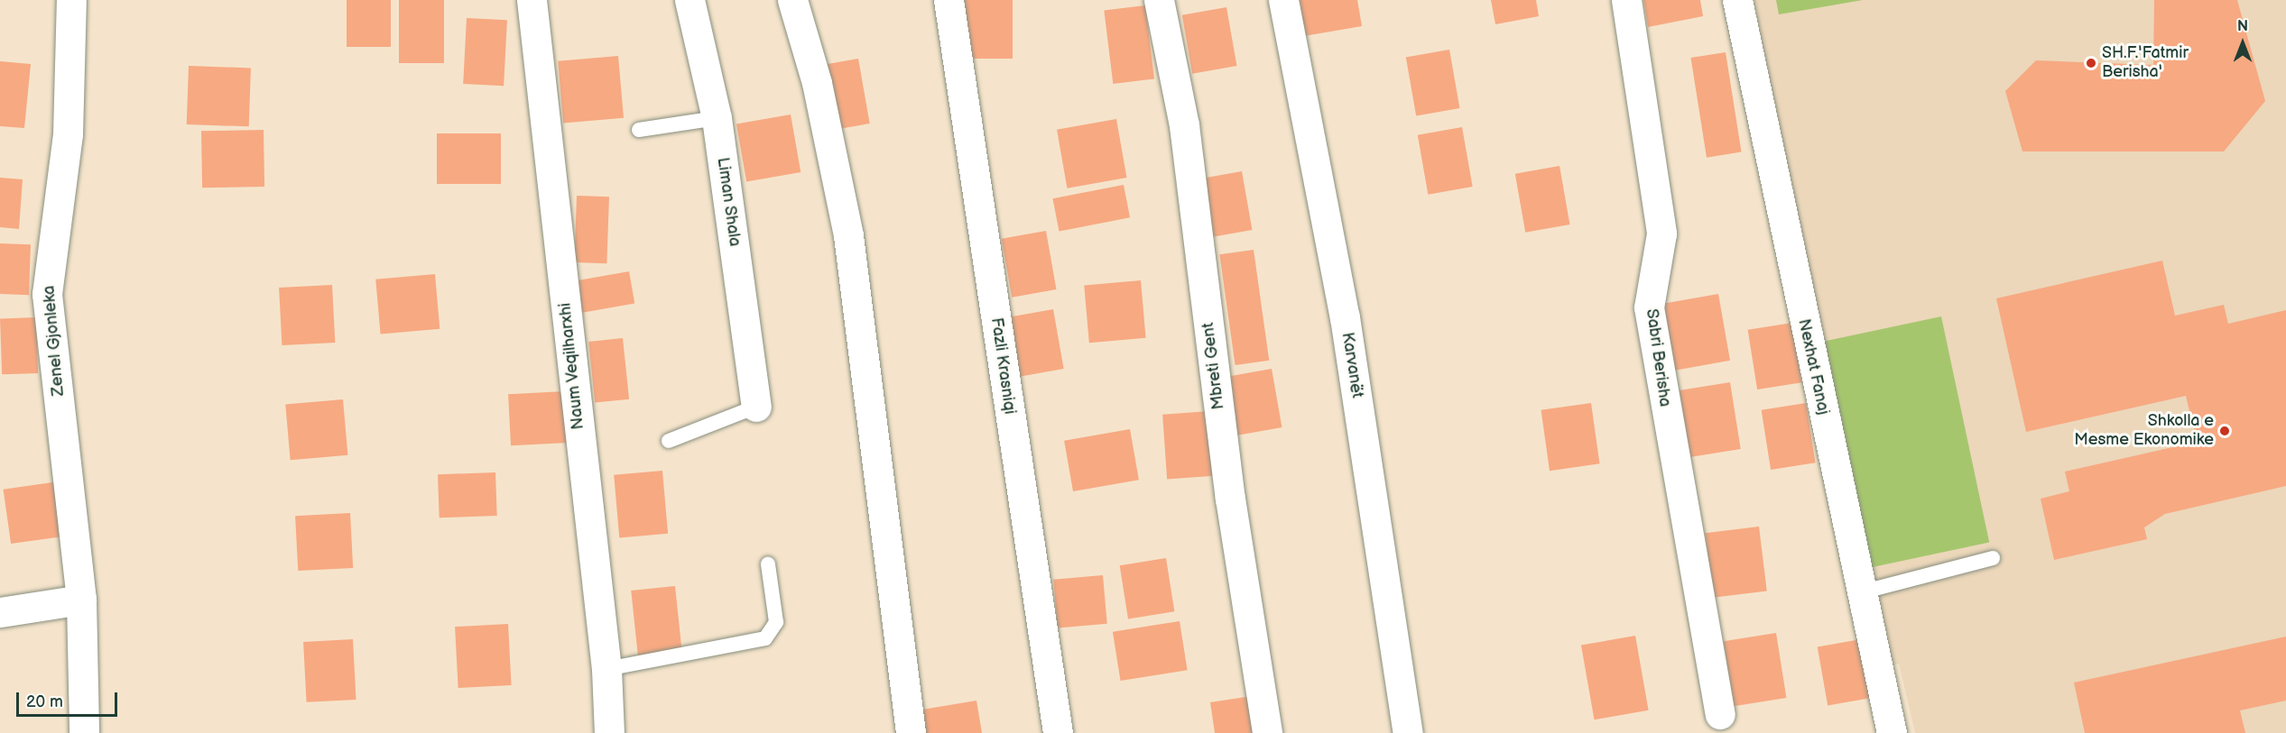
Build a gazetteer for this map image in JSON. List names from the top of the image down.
{
  "streets": {
    "street": [
      "Liman Shala",
      "Zenel Gjonleka",
      "Sabri Berisha",
      "Karvanët",
      "Naum Veqilharxhi",
      "Fazli Krasniqi",
      "Mbreti Gent",
      "Nexhat Fanaj"
    ]
  },
  "places": ["SH.F.'Fatmir Berisha'", "Shkolla e Mesme Ekonomike"],
  "scale_bar": "20 m",
  "north": "top"
}
